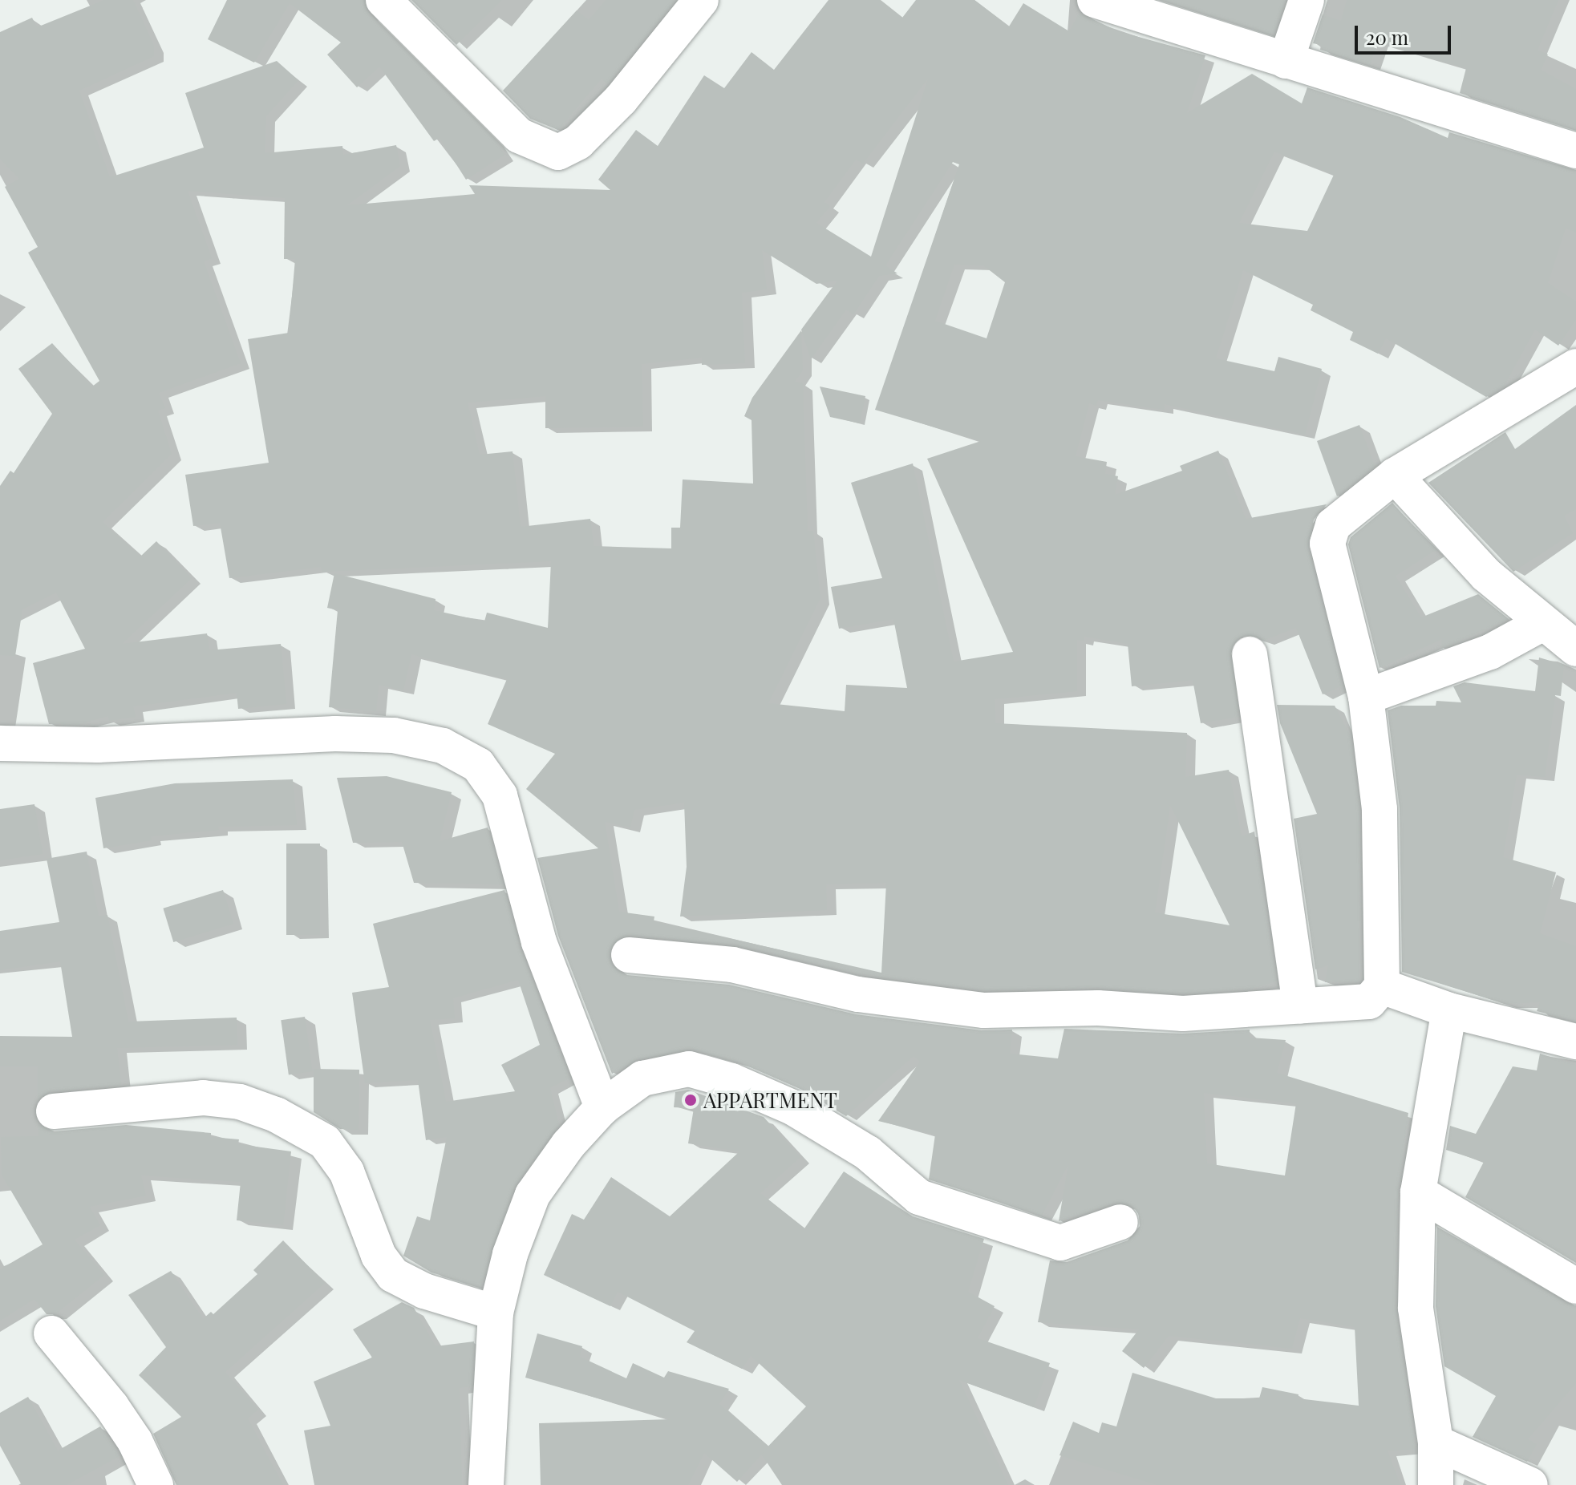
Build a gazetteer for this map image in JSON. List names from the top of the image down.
{
  "places": ["APPARTMENT"],
  "scale_bar": "20 m"
}
